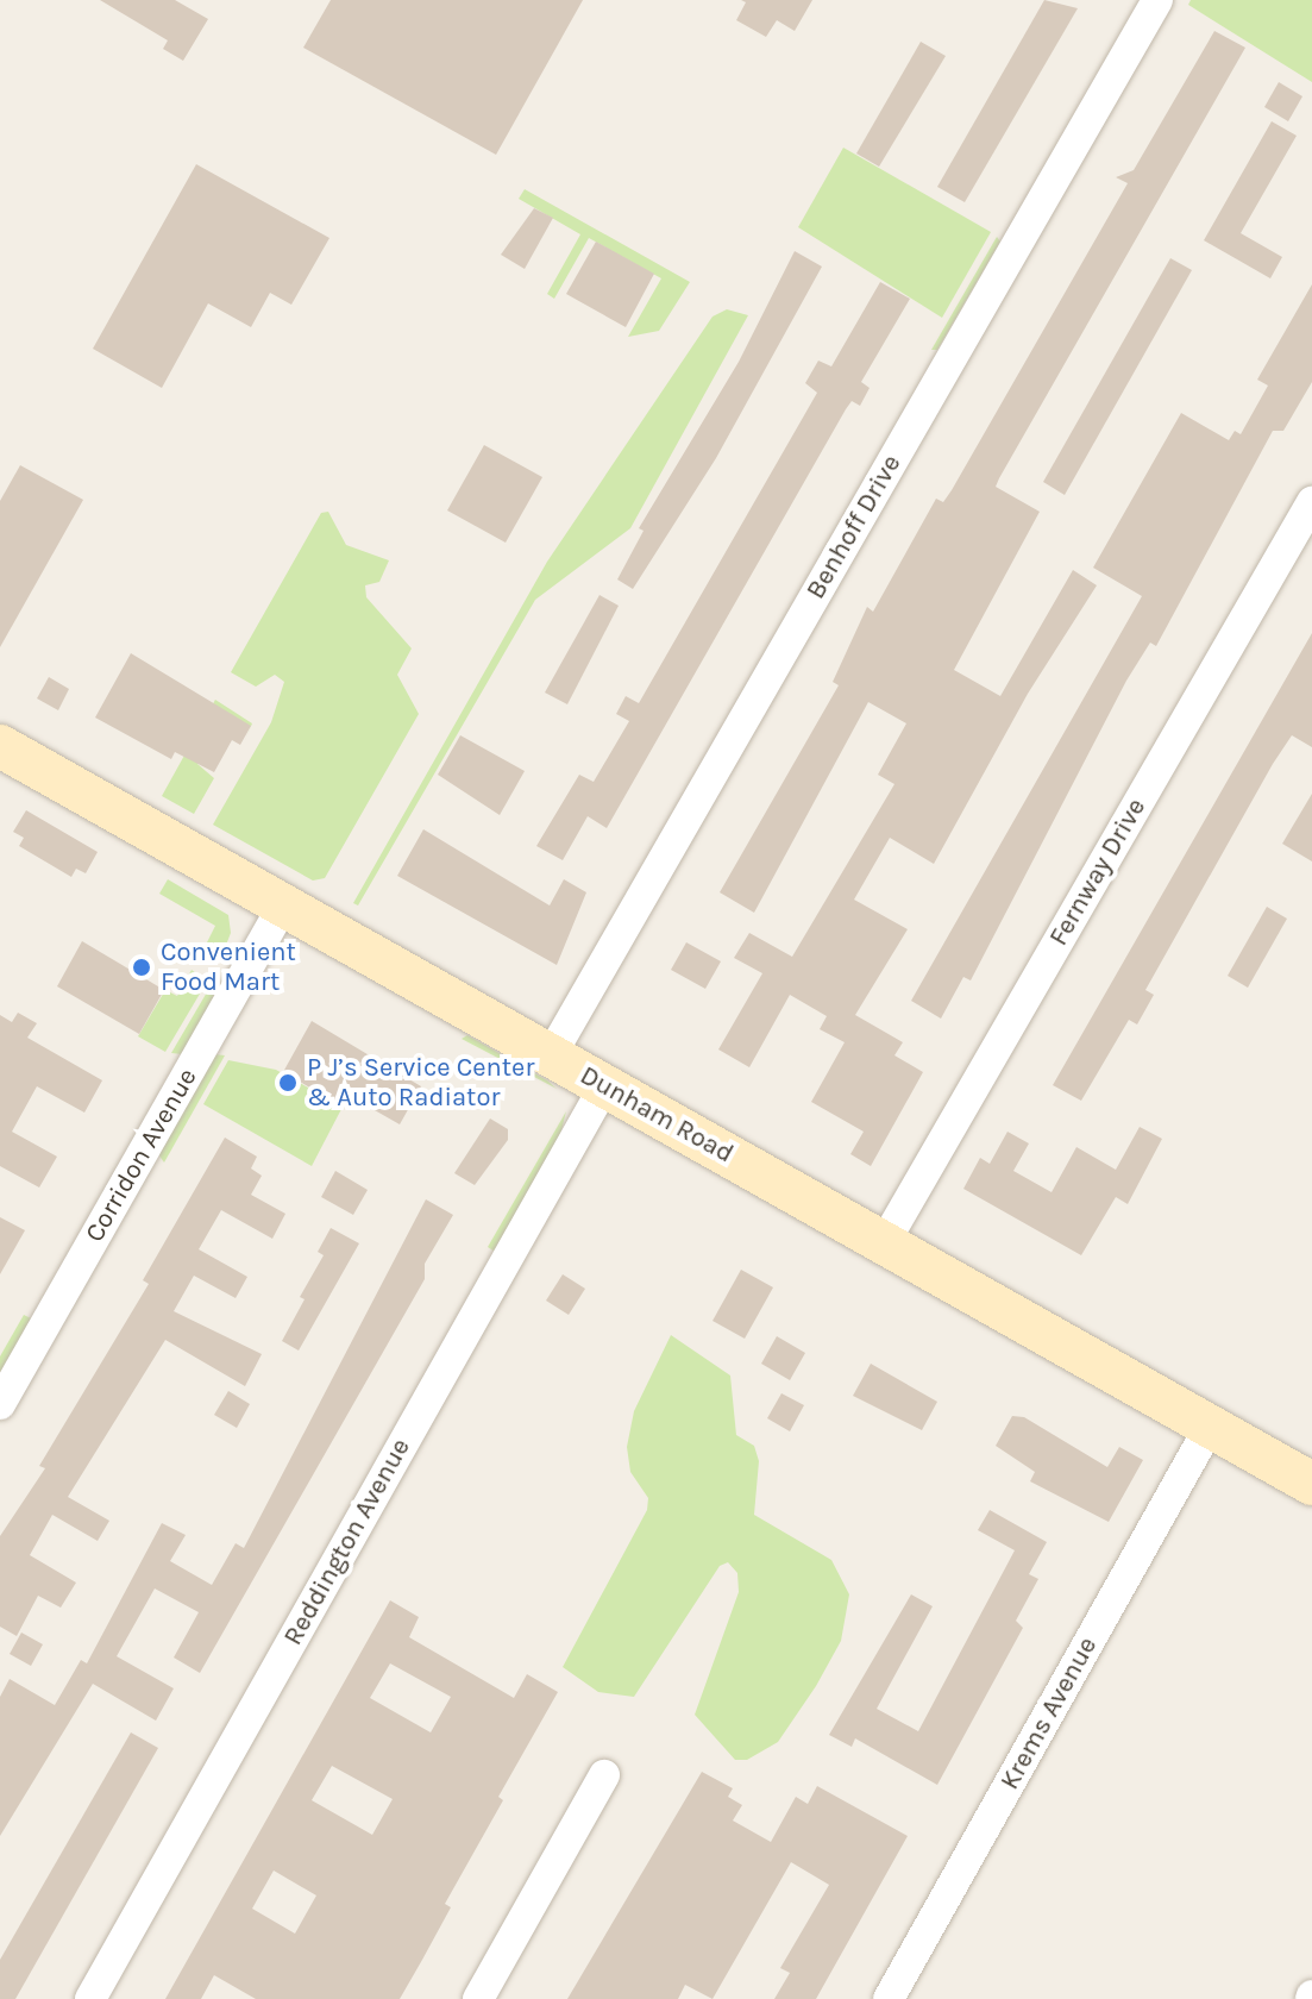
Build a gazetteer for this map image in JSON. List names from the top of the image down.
{
  "streets": {
    "street": [
      "Benhoff Drive",
      "Fernway Drive",
      "Dunham Road",
      "Corridon Avenue",
      "Reddington Avenue",
      "Krems Avenue"
    ]
  },
  "crossings": [
    ["Benhoff Drive", "Dunham Road"],
    ["Fernway Drive", "Dunham Road"],
    ["Dunham Road", "Corridon Avenue"],
    ["Dunham Road", "Reddington Avenue"],
    ["Dunham Road", "Krems Avenue"]
  ],
  "places": ["Convenient Food Mart", "P J’s Service Center & Auto Radiator"]
}
